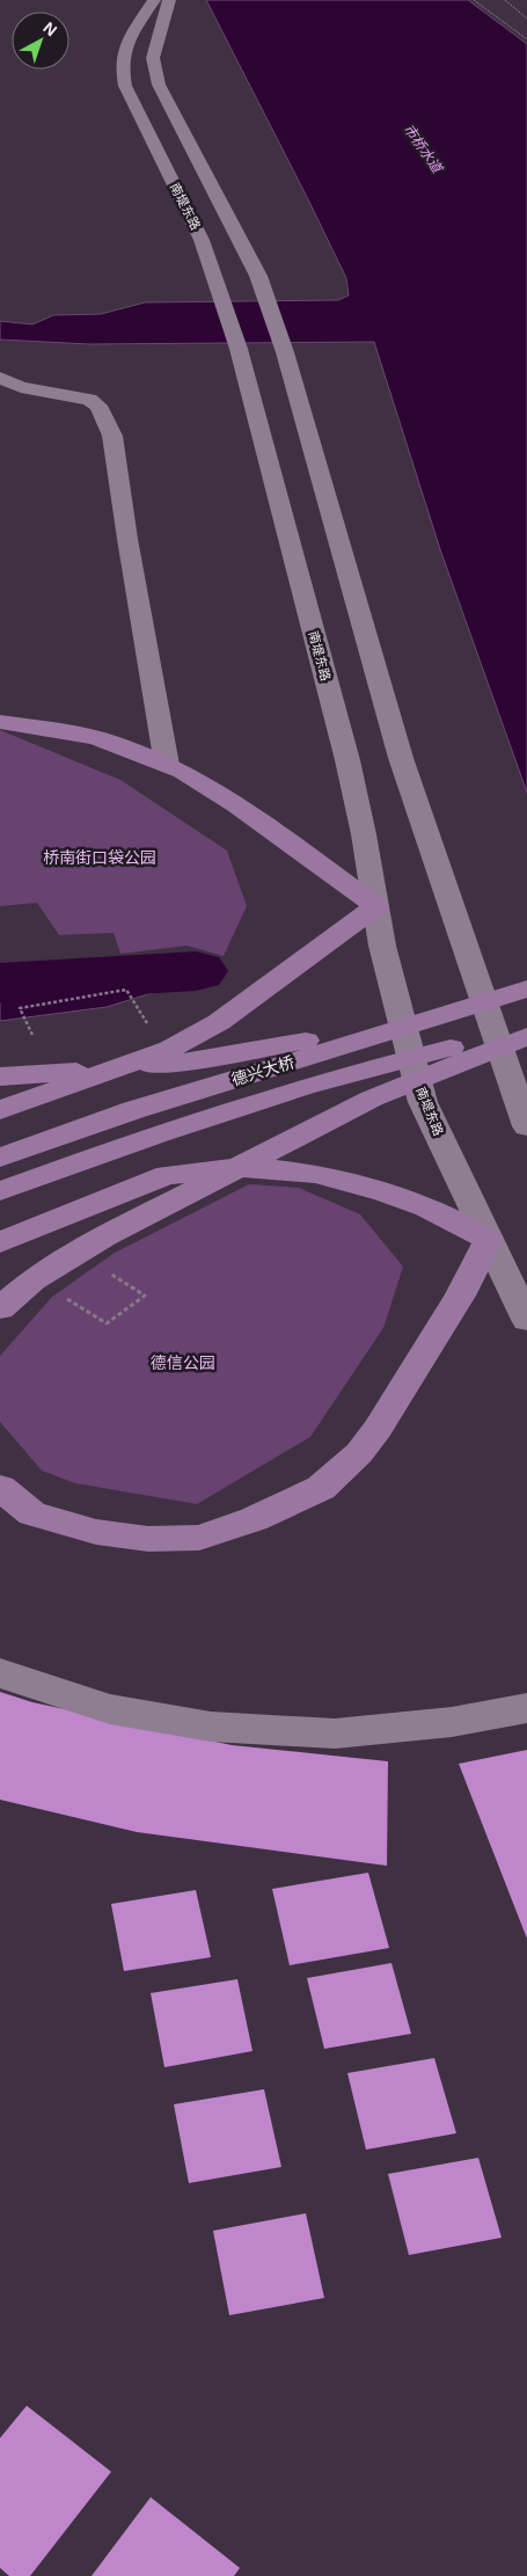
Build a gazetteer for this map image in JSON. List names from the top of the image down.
{
  "streets": {
    "main road": ["德兴大桥"],
    "street": ["南堤东路"]
  },
  "water": ["市桥水道"],
  "parks": ["桥南街口袋公园", "德信公园"],
  "north": "top right"
}
